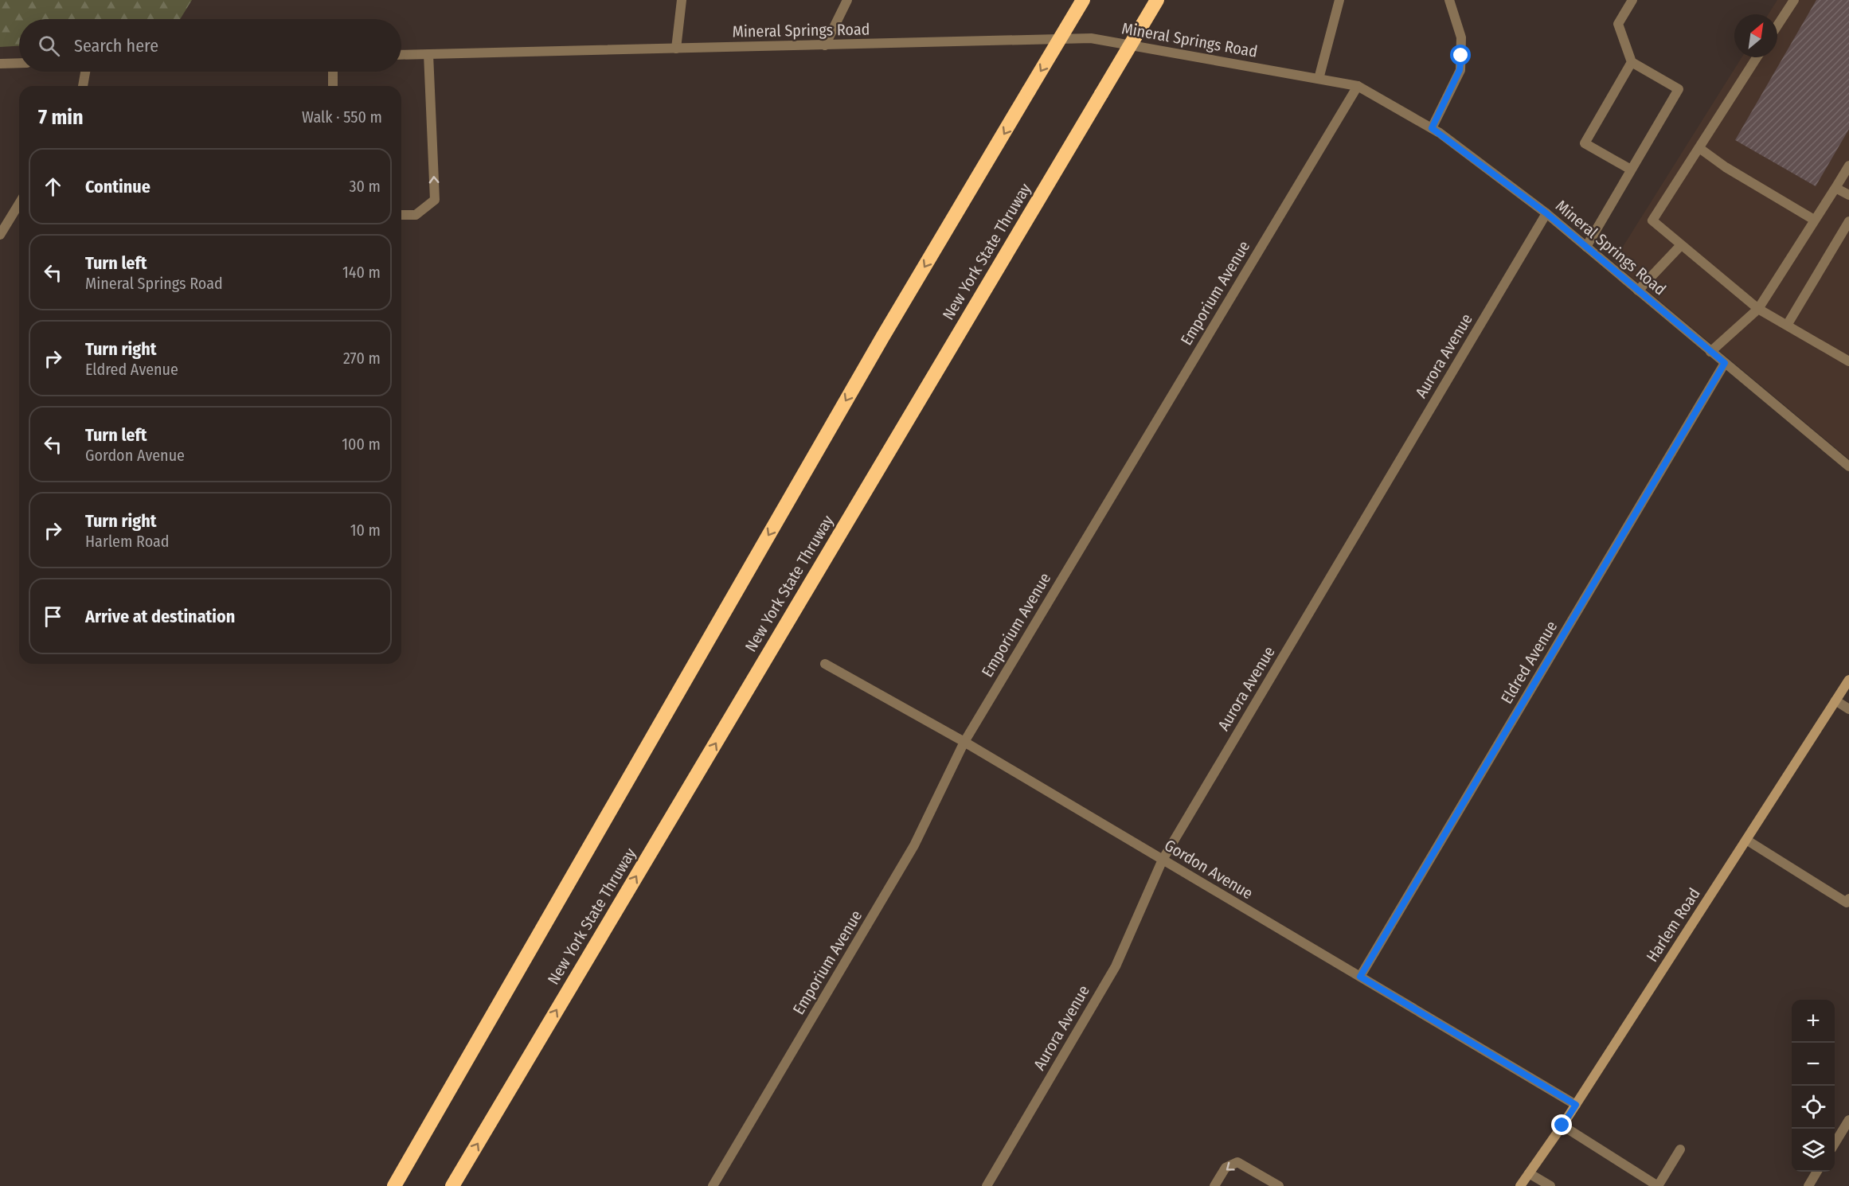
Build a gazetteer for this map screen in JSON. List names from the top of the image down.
{
  "streets": {
    "highway": ["New York State Thruway"],
    "main road": ["Harlem Road"],
    "street": [
      "Mineral Springs Road",
      "Emporium Avenue",
      "Aurora Avenue",
      "Eldred Avenue",
      "Gordon Avenue"
    ]
  },
  "crossings": [
    ["Mineral Springs Road", "Emporium Avenue"],
    ["Mineral Springs Road", "Aurora Avenue"],
    ["Mineral Springs Road", "Eldred Avenue"],
    ["Emporium Avenue", "Gordon Avenue"],
    ["Aurora Avenue", "Gordon Avenue"],
    ["Eldred Avenue", "Gordon Avenue"],
    ["Gordon Avenue", "Harlem Road"]
  ],
  "north": "top right",
  "page": {
    "search": "Search here",
    "heading": ["7 min", "Walk · 550 m"],
    "list": [
      ["Continue", "30 m"],
      ["Turn left", "Mineral Springs Road", "140 m"],
      ["Turn right", "Eldred Avenue", "270 m"],
      ["Turn left", "Gordon Avenue", "100 m"],
      ["Turn right", "Harlem Road", "10 m"],
      "Arrive at destination"
    ],
    "map_buttons": ["+", "−"]
  }
}
